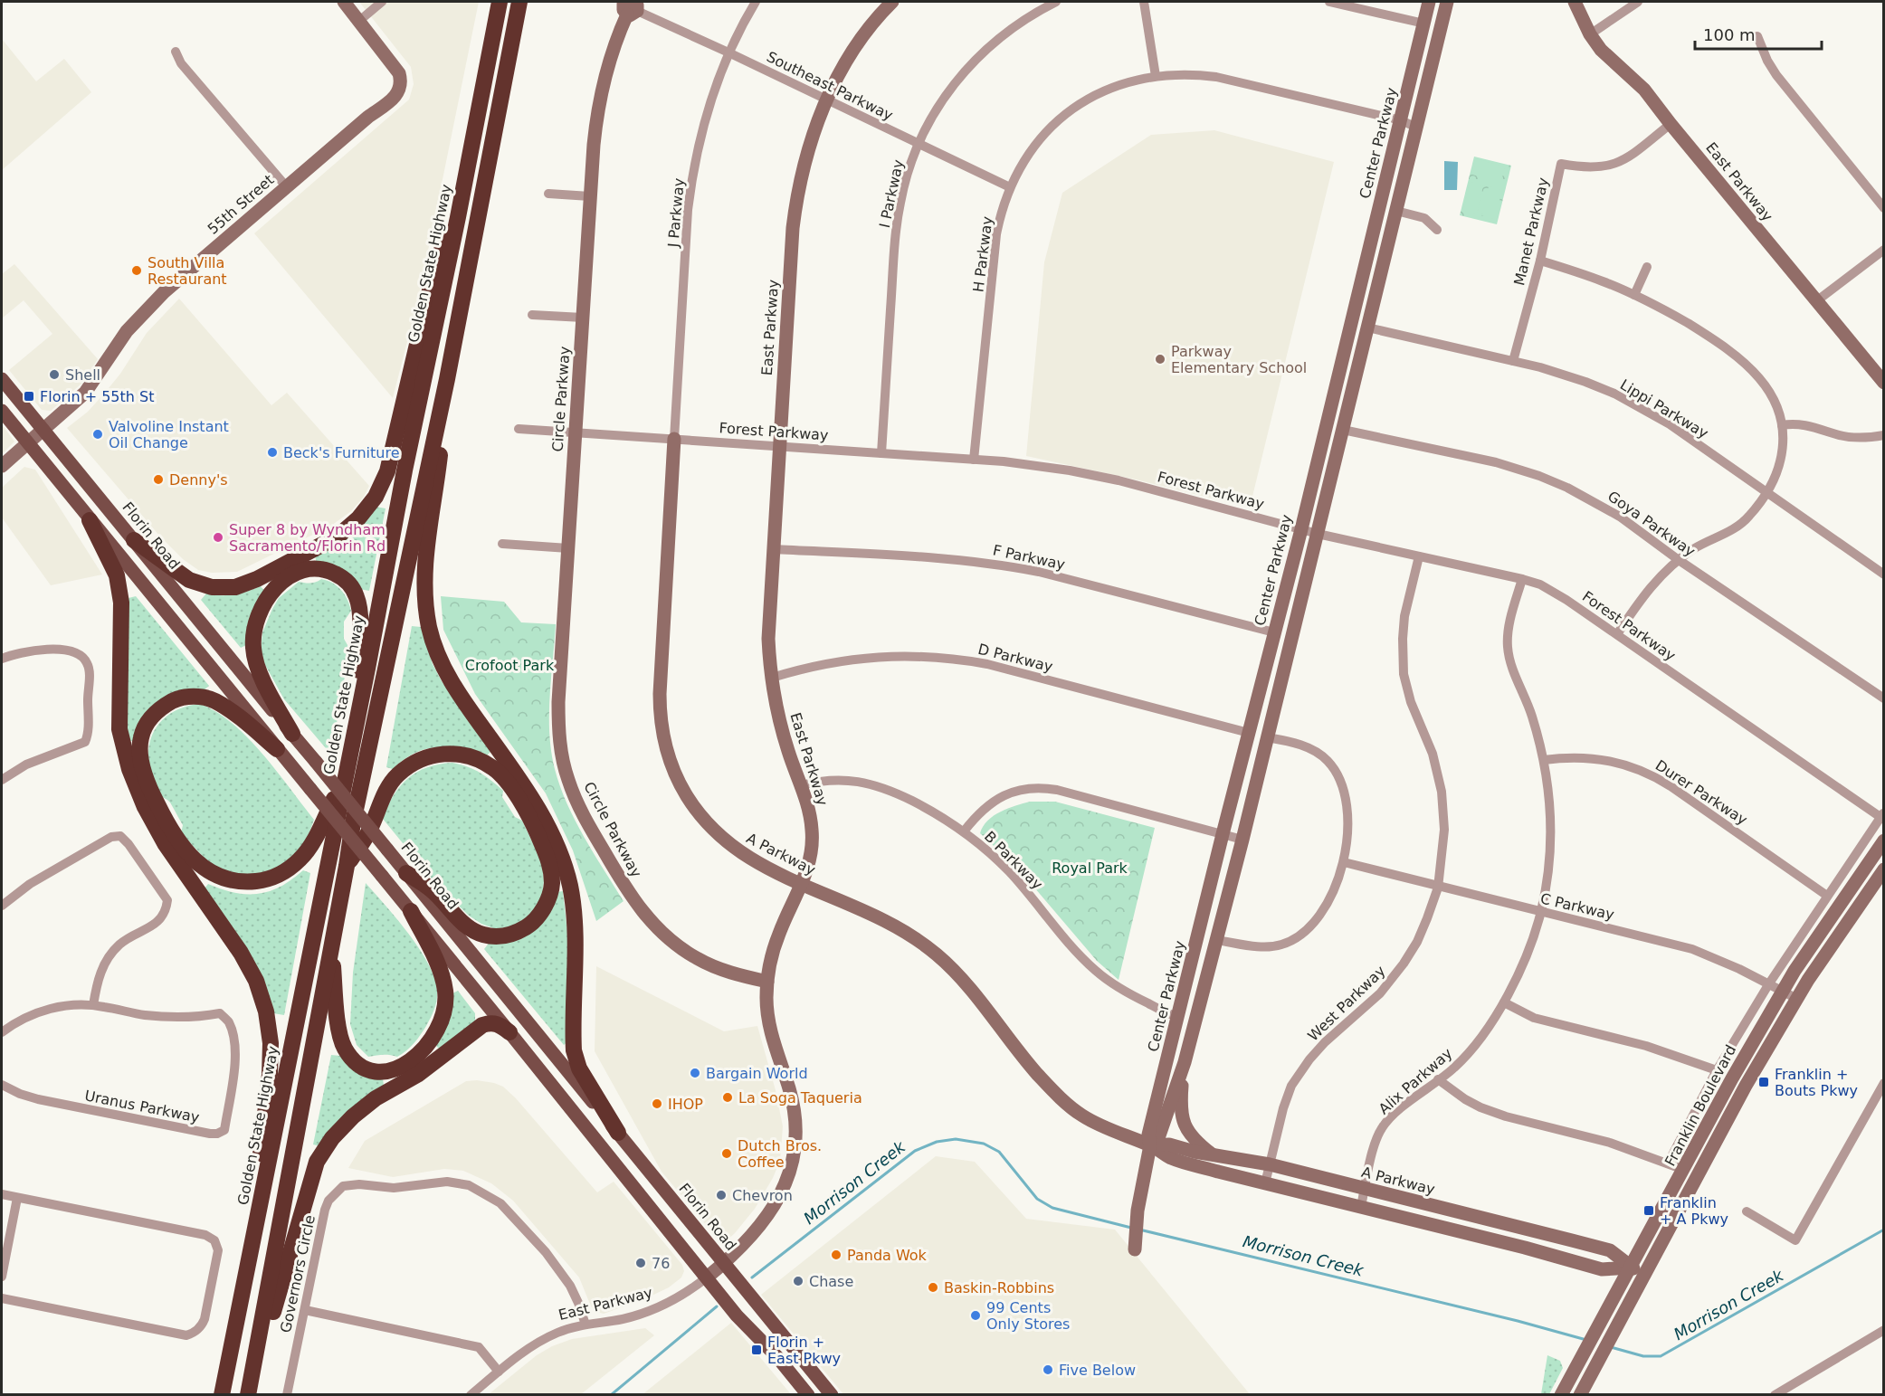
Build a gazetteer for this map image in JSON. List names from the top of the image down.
{
  "streets": {
    "highway": ["Golden State Highway"],
    "main road": ["Florin Road"],
    "street": [
      "Southeast Parkway",
      "Center Parkway",
      "East Parkway",
      "I Parkway",
      "55th Street",
      "J Parkway",
      "Manet Parkway",
      "H Parkway",
      "Circle Parkway",
      "Lippi Parkway",
      "Forest Parkway",
      "Goya Parkway",
      "F Parkway",
      "D Parkway",
      "Durer Parkway",
      "A Parkway",
      "B Parkway",
      "C Parkway",
      "West Parkway",
      "Alix Parkway",
      "Franklin Boulevard",
      "Uranus Parkway",
      "Governors Circle"
    ]
  },
  "crossings": [
    ["Southeast Parkway", "East Parkway"],
    ["Southeast Parkway", "I Parkway"],
    ["Southeast Parkway", "J Parkway"],
    ["Southeast Parkway", "H Parkway"],
    ["Southeast Parkway", "Circle Parkway"],
    ["Center Parkway", "H Parkway"],
    ["Center Parkway", "Lippi Parkway"],
    ["Center Parkway", "Forest Parkway"],
    ["Center Parkway", "Goya Parkway"],
    ["Center Parkway", "F Parkway"],
    ["Center Parkway", "D Parkway"],
    ["Center Parkway", "A Parkway"],
    ["Center Parkway", "B Parkway"],
    ["East Parkway", "Manet Parkway"],
    ["East Parkway", "Circle Parkway"],
    ["East Parkway", "Forest Parkway"],
    ["East Parkway", "Florin Road"],
    ["East Parkway", "F Parkway"],
    ["East Parkway", "D Parkway"],
    ["East Parkway", "A Parkway"],
    ["East Parkway", "B Parkway"],
    ["East Parkway", "Governors Circle"],
    ["I Parkway", "Forest Parkway"],
    ["55th Street", "Florin Road"],
    ["J Parkway", "Forest Parkway"],
    ["J Parkway", "A Parkway"],
    ["Manet Parkway", "Lippi Parkway"],
    ["H Parkway", "Forest Parkway"],
    ["Circle Parkway", "Forest Parkway"],
    ["Forest Parkway", "A Parkway"],
    ["Forest Parkway", "West Parkway"],
    ["Forest Parkway", "Alix Parkway"],
    ["Durer Parkway", "Alix Parkway"],
    ["A Parkway", "West Parkway"],
    ["A Parkway", "Alix Parkway"],
    ["A Parkway", "Franklin Boulevard"],
    ["C Parkway", "West Parkway"],
    ["C Parkway", "Alix Parkway"],
    ["C Parkway", "Franklin Boulevard"]
  ],
  "water": ["Morrison Creek"],
  "parks": ["Crofoot Park", "Royal Park"],
  "places": {
    "other": [
      "South Villa Restaurant",
      "Parkway Elementary School",
      "Shell",
      "Valvoline Instant Oil Change",
      "Beck's Furniture",
      "Denny's",
      "Super 8 by Wyndham Sacramento/Florin Rd",
      "Bargain World",
      "La Soga Taqueria",
      "IHOP",
      "Dutch Bros. Coffee",
      "Chevron",
      "Panda Wok",
      "76",
      "Chase",
      "Baskin-Robbins",
      "99 Cents Only Stores",
      "Five Below"
    ],
    "transit": [
      "Florin + 55th St",
      "Franklin + Bouts Pkwy",
      "Franklin + A Pkwy",
      "Florin + East Pkwy"
    ]
  },
  "scale_bar": "100 m"
}
